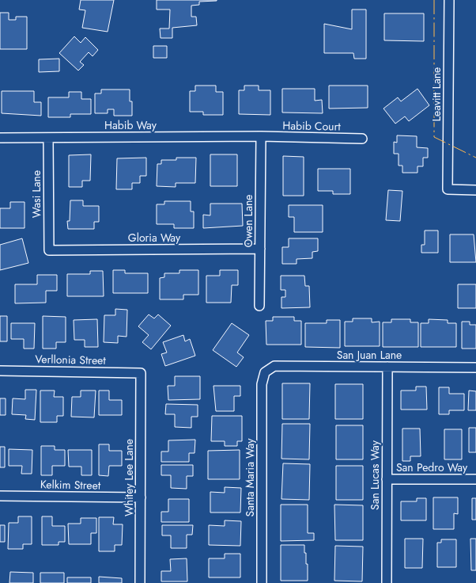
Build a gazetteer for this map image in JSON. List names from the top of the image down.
{
  "streets": {
    "street": [
      "Leavitt Lane",
      "Habib Way",
      "Habib Court",
      "Wasi Lane",
      "Owen Lane",
      "Gloria Way",
      "San Juan Lane",
      "Verllonia Street",
      "San Pedro Way",
      "San Lucas Way",
      "Whitey Lee Lane",
      "Santa Maria Way",
      "Kelkim Street"
    ]
  },
  "crossings": [
    ["Habib Way", "Habib Court"],
    ["Habib Way", "Wasi Lane"],
    ["Habib Way", "Owen Lane"],
    ["Habib Court", "Owen Lane"],
    ["Wasi Lane", "Gloria Way"],
    ["Owen Lane", "Gloria Way"],
    ["San Juan Lane", "San Lucas Way"],
    ["San Juan Lane", "Santa Maria Way"],
    ["Verllonia Street", "Whitey Lee Lane"],
    ["San Pedro Way", "San Lucas Way"],
    ["Whitey Lee Lane", "Kelkim Street"]
  ]
}
